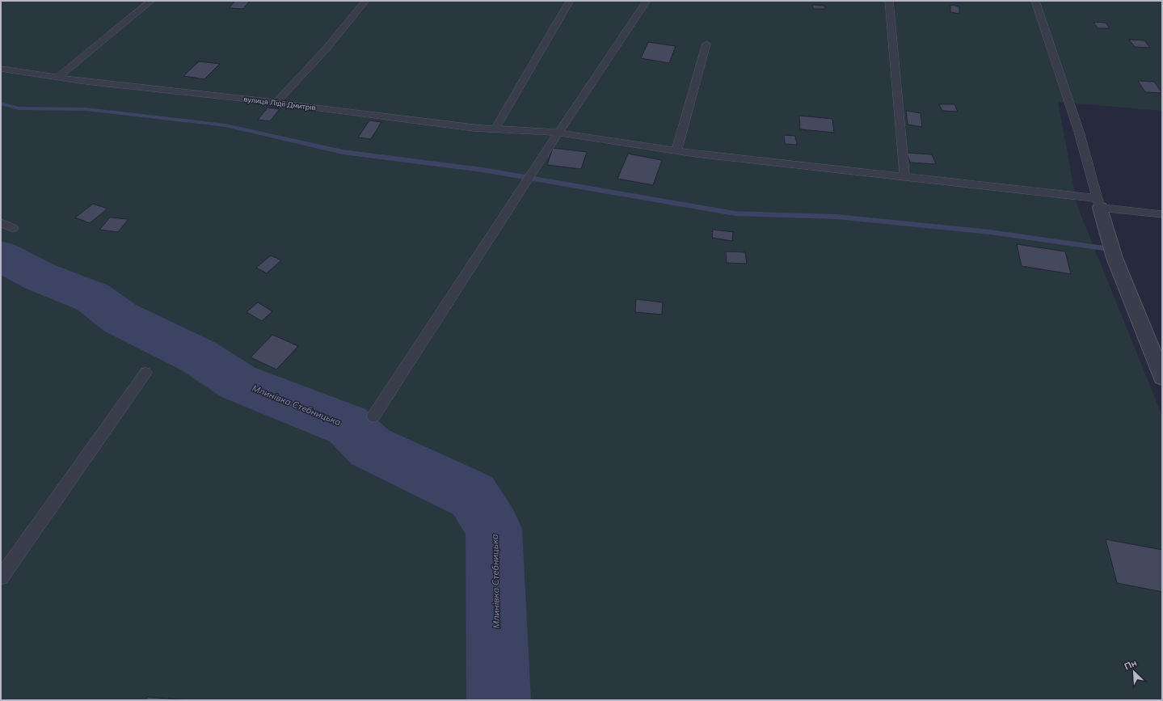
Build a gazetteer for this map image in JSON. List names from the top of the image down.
{
  "streets": {
    "lane": ["вулиця Лідії Дмитрів"]
  },
  "water": ["Млинівка Стебницька"],
  "north": "top left"
}
